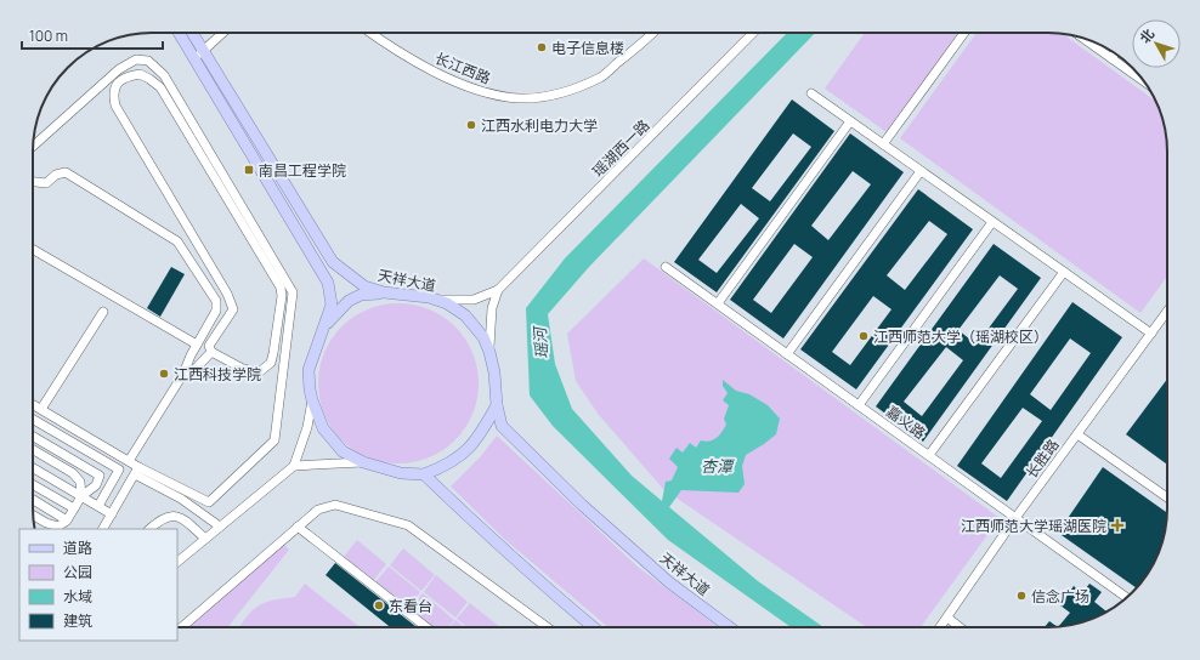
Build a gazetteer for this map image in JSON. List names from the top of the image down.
{
  "streets": {
    "main road": ["天祥大道"],
    "street": [
      "长江西路",
      "瑶湖西一路",
      "嘉义路",
      "长胜路"
    ]
  },
  "crossings": [
    ["嘉义路", "长胜路"]
  ],
  "water": ["瑶河", "杏潭"],
  "places": {
    "other": [
      "电子信息楼",
      "江西水利电力大学",
      "江西师范大学（瑶湖校区）",
      "江西科技学院",
      "信念广场",
      "东看台"
    ],
    "transit": ["南昌工程学院"],
    "health": ["江西师范大学瑶湖医院"]
  },
  "legend": [
    "道路",
    "公园",
    "水域",
    "建筑"
  ],
  "scale_bar": "100 m",
  "north": "top left"
}
